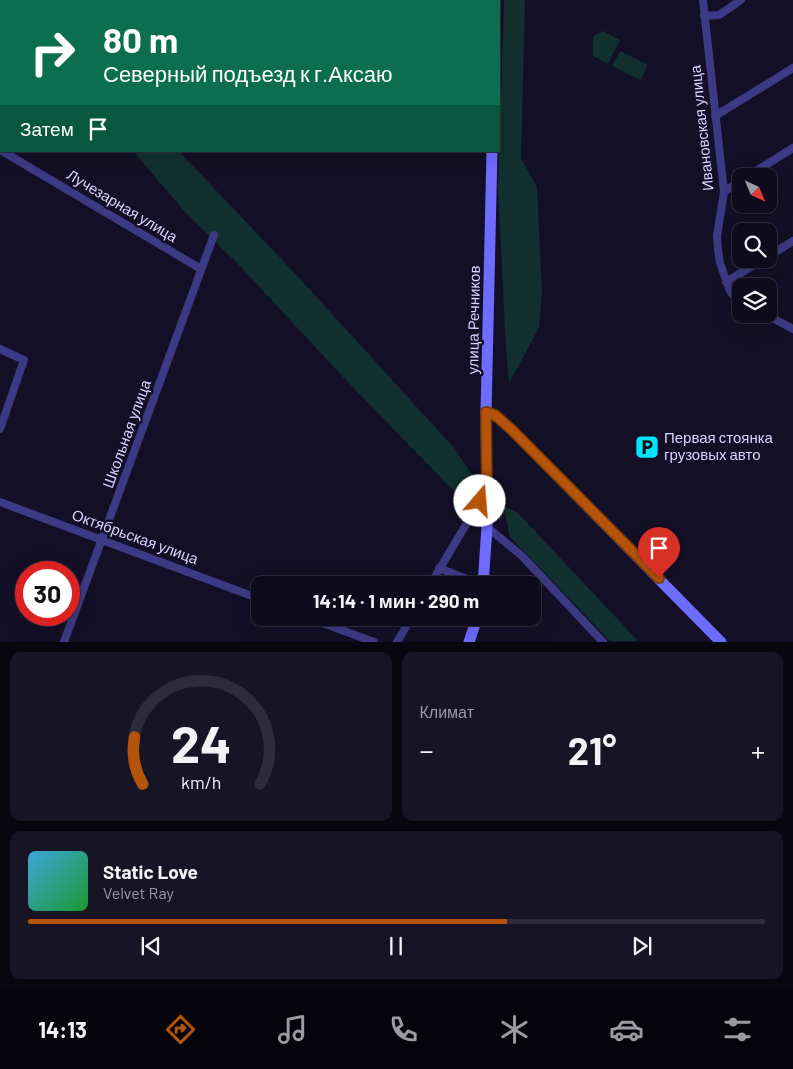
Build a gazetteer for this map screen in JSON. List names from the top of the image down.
{
  "streets": {
    "street": [
      "Ивановская улица",
      "Лучезарная улица",
      "улица Речников",
      "Школьная улица",
      "Октябрьская улица"
    ]
  },
  "crossings": [
    ["Лучезарная улица", "Школьная улица"],
    ["Школьная улица", "Октябрьская улица"]
  ],
  "places": {
    "parking": ["Первая стоянка грузовых авто"]
  },
  "north": "bottom right",
  "page": {
    "turn": ["80 m", "Северный подъезд к г.Аксаю"],
    "then": "Затем",
    "limit": "30",
    "trip": "14:14 · 1 мин · 290 m",
    "tile": "Климат",
    "heat": ["−", "21°", "+"],
    "song": ["Static Love", "Velvet Ray"],
    "tabs": "14:13",
    "gauge": ["24", "km/h"]
  }
}
